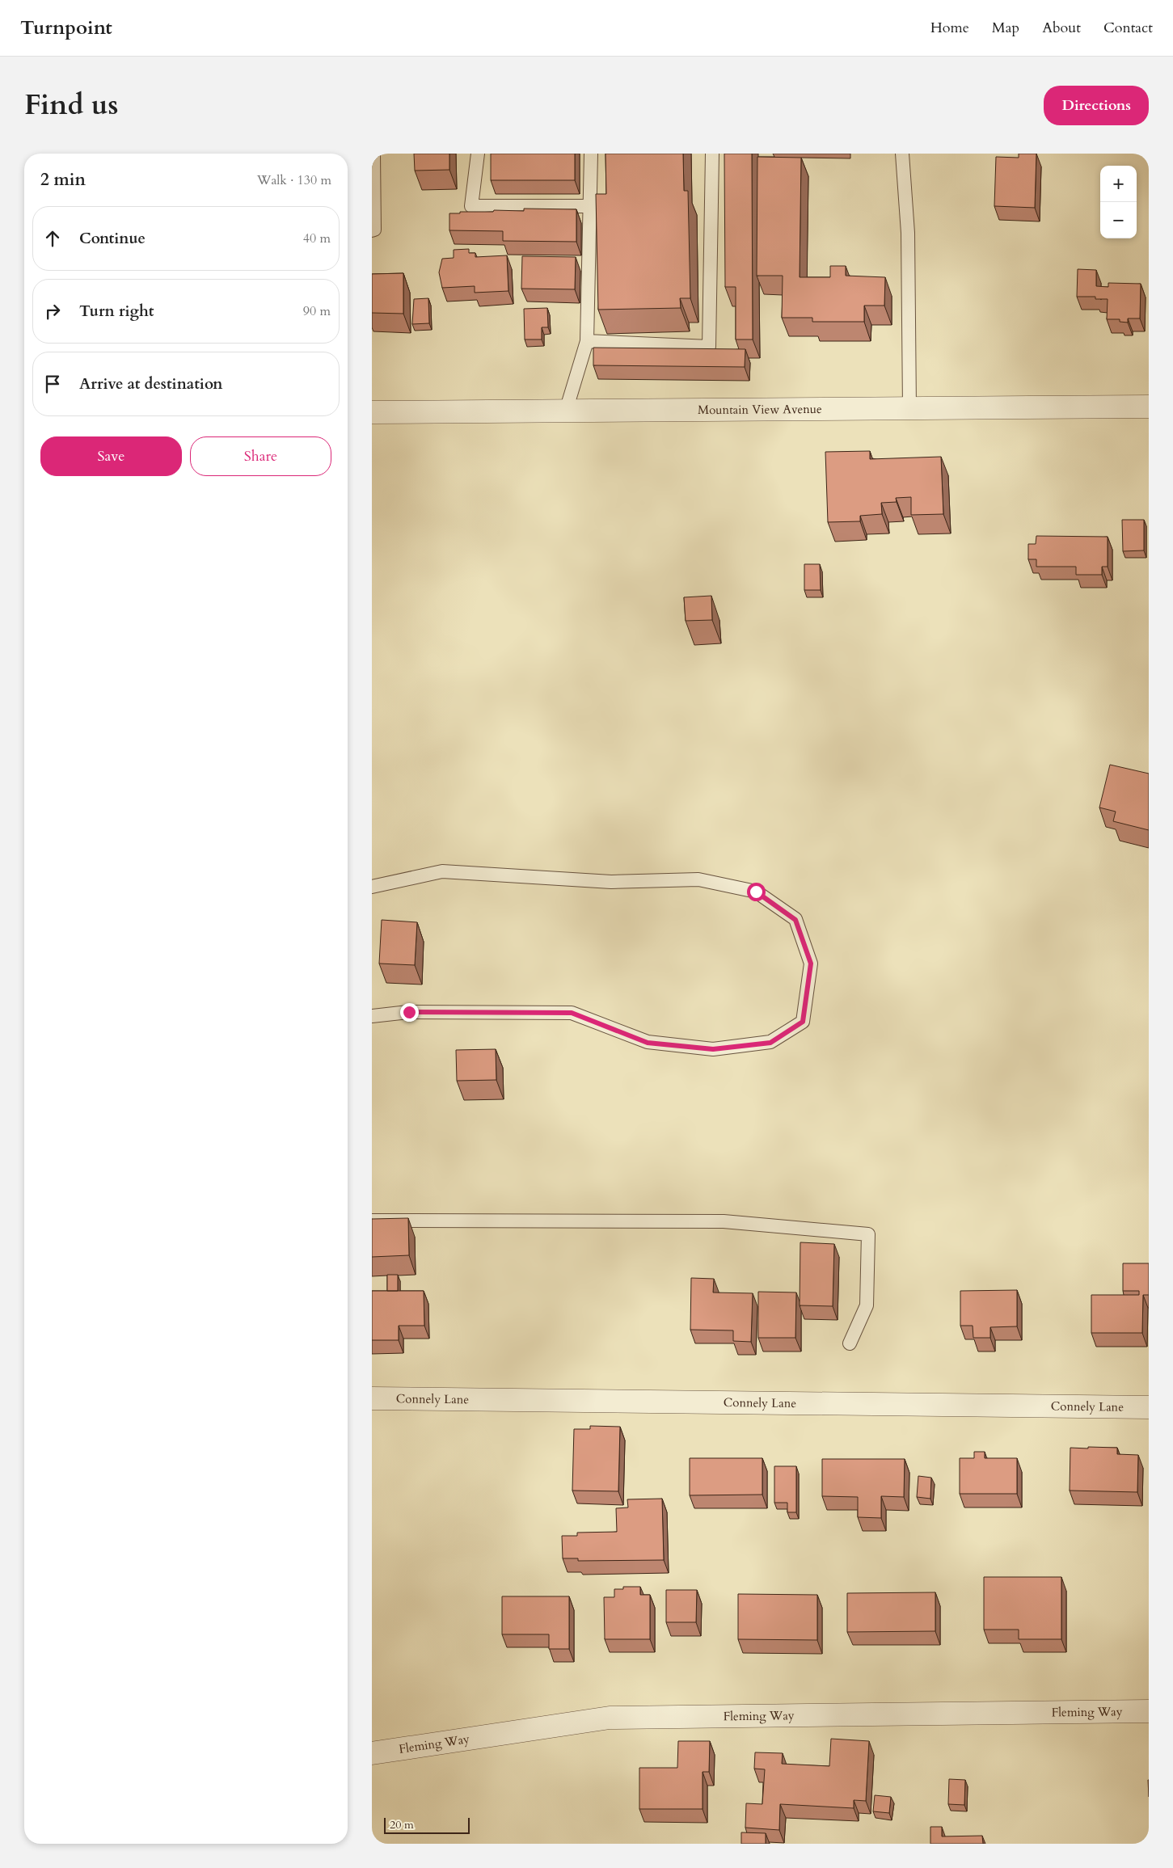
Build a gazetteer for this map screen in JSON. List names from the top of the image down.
{
  "streets": {
    "street": ["Mountain View Avenue", "Connely Lane", "Fleming Way"]
  },
  "scale_bar": "20 m",
  "page": {
    "header": "Turnpoint",
    "nav": [
      "Home",
      "Map",
      "About",
      "Contact"
    ],
    "title": "Find us",
    "buttons": [
      "Directions",
      ["Save", "Share"]
    ],
    "heading": ["2 min", "Walk · 130 m"],
    "map_buttons": ["+", "−"],
    "list": [
      ["Continue", "40 m"],
      ["Turn right", "90 m"],
      "Arrive at destination"
    ],
    "scale": "20 m"
  }
}
